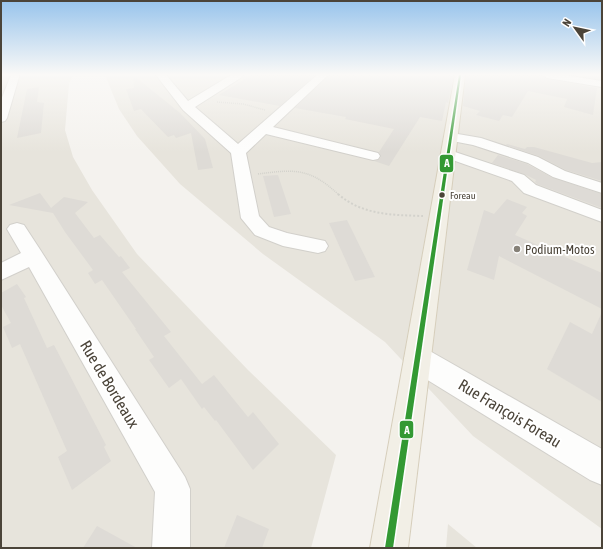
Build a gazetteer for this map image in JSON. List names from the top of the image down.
{
  "streets": {
    "street": ["Rue de Bordeaux", "Rue François Foreau"]
  },
  "places": ["Foreau", "Podium-Motos"],
  "lines": ["transit line A"],
  "north": "top left"
}
